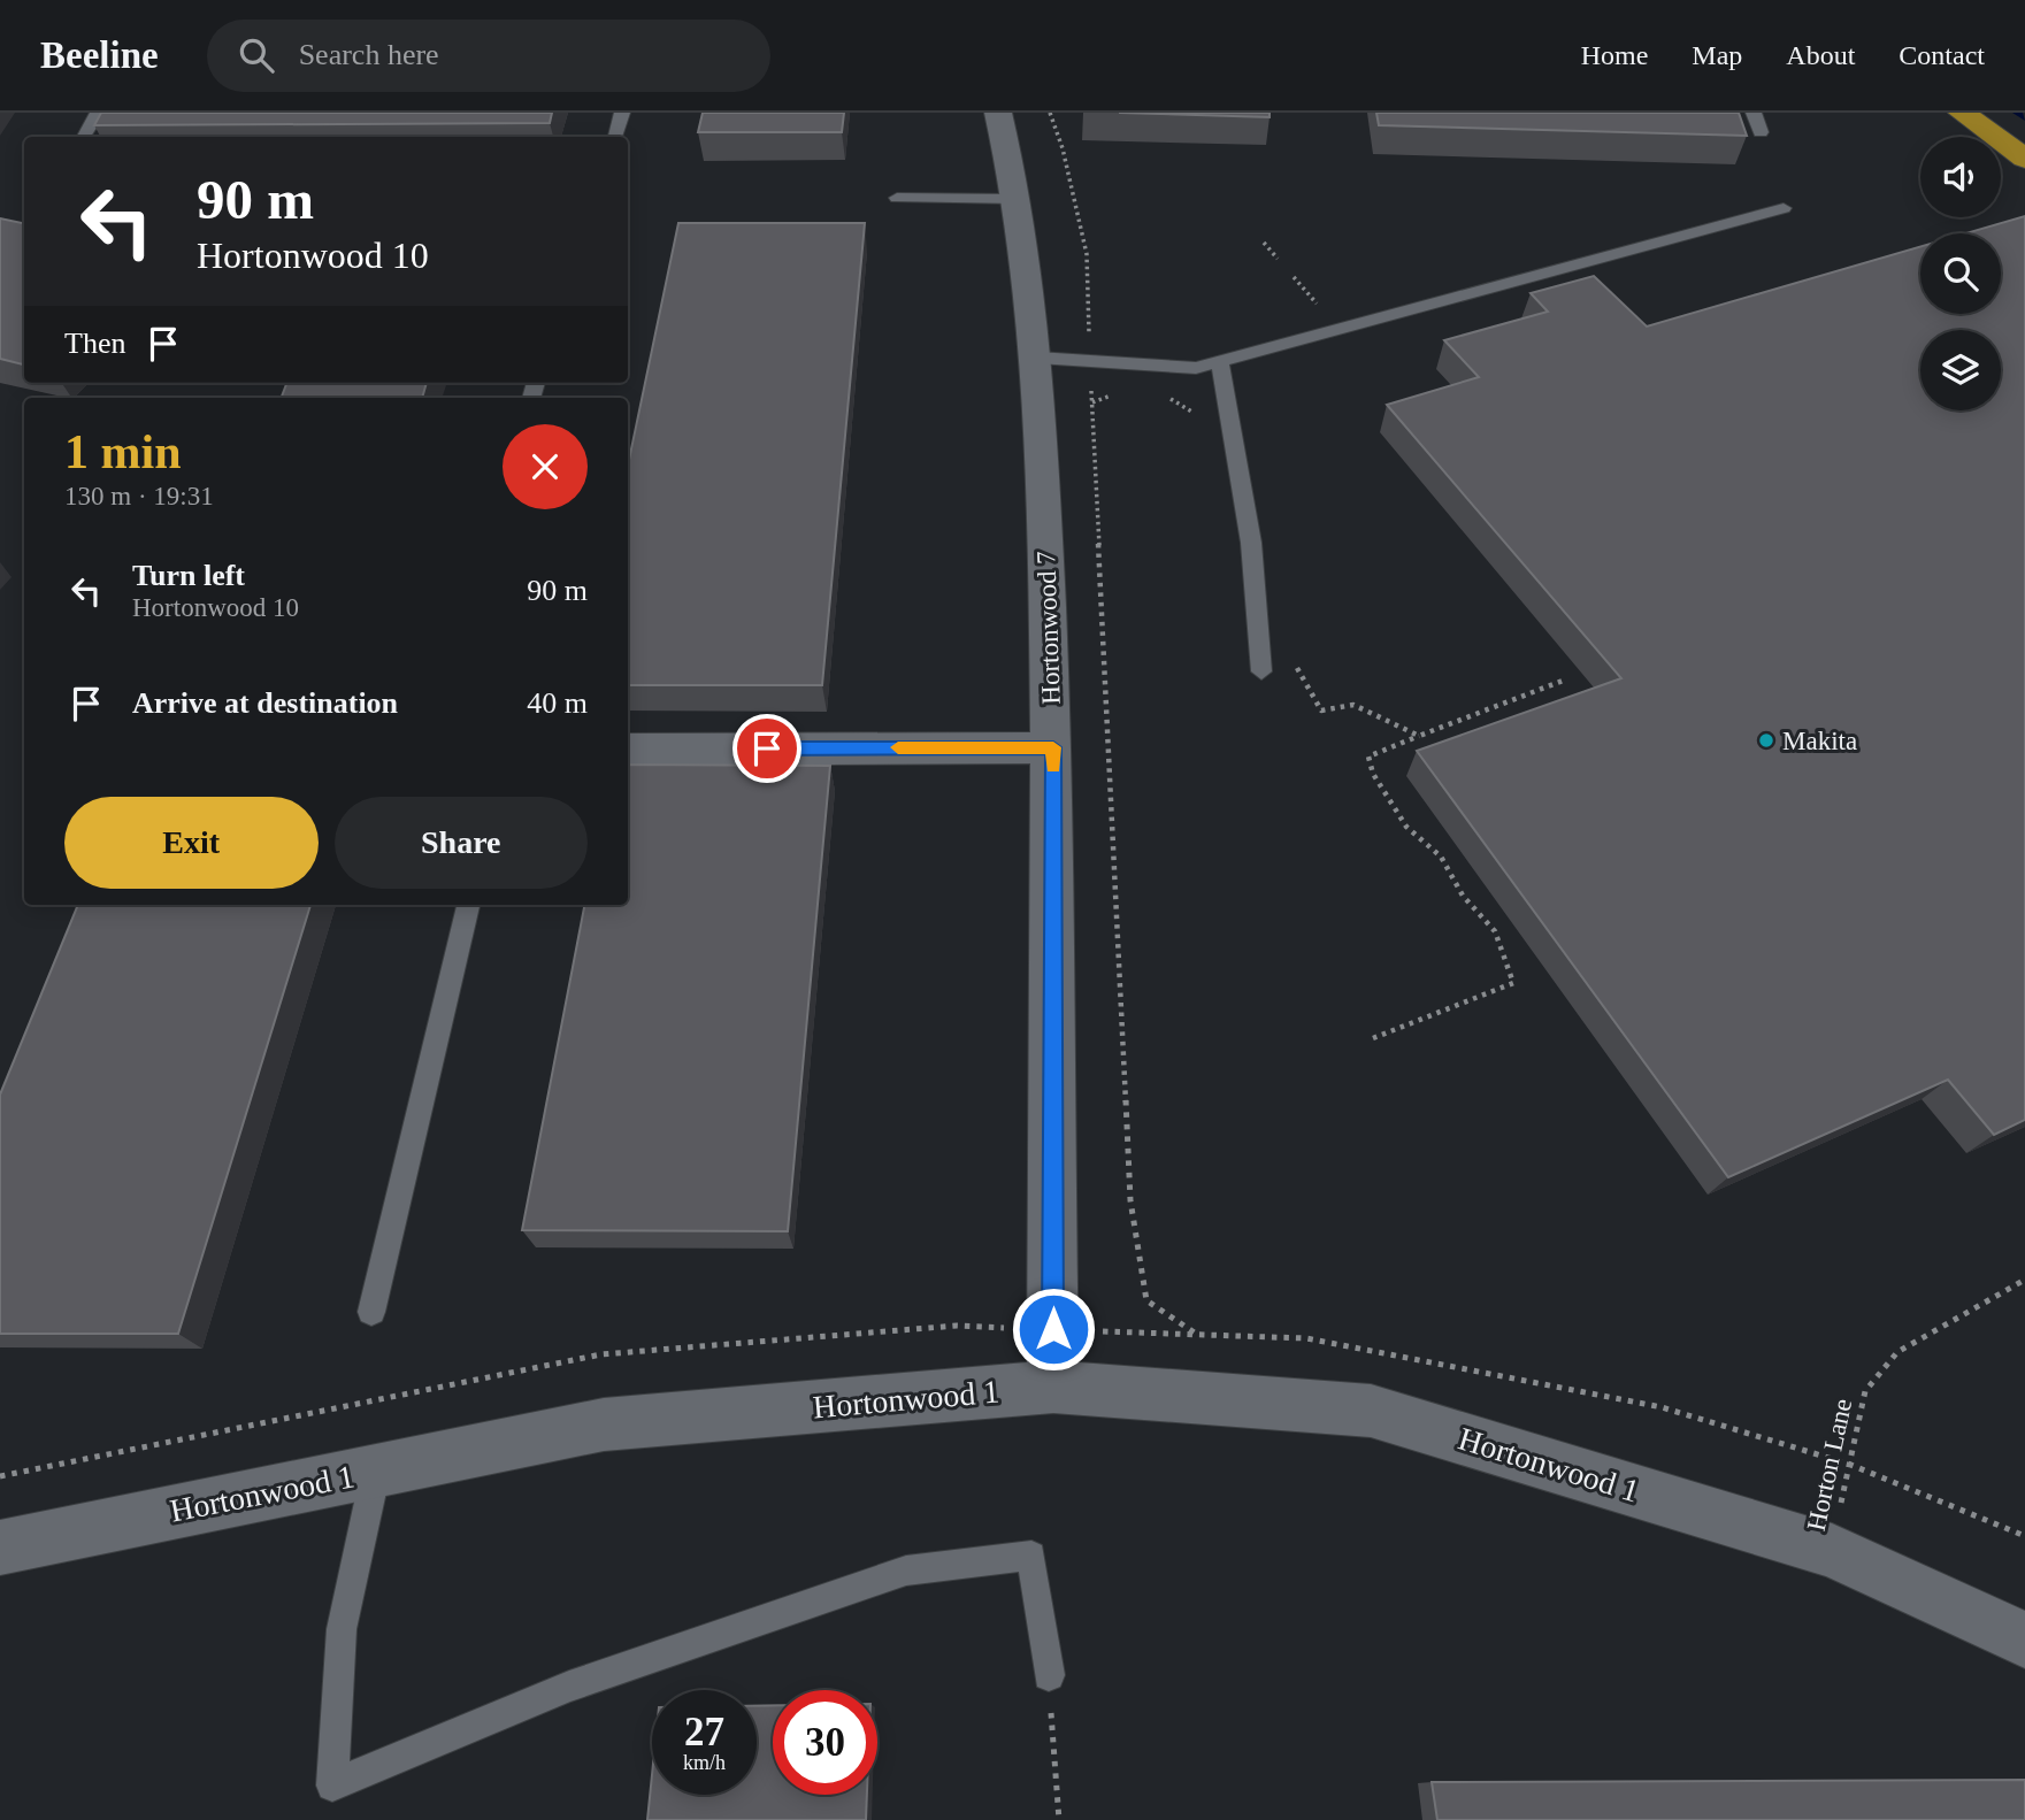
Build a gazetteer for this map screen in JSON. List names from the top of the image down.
{
  "streets": {
    "street": ["Hortonwood 7", "Hortonwood 1"],
    "path": ["Horton Lane"]
  },
  "crossings": [
    ["Hortonwood 7", "Hortonwood 1"],
    ["Hortonwood 1", "Horton Lane"]
  ],
  "places": ["Makita"],
  "page": {
    "header": "Beeline",
    "search": "Search here",
    "nav": [
      "Home",
      "Map",
      "About",
      "Contact"
    ],
    "turn": ["90 m", "Hortonwood 10"],
    "then": "Then",
    "heading": ["1 min", "130 m · 19:31"],
    "list": [
      {
        "name": "Turn left",
        "note": "Hortonwood 10",
        "value": "90 m"
      },
      {
        "name": "Arrive at destination",
        "value": "40 m"
      }
    ],
    "buttons": ["Exit", "Share"],
    "speed": "27 km/h",
    "limit": "30"
  }
}
